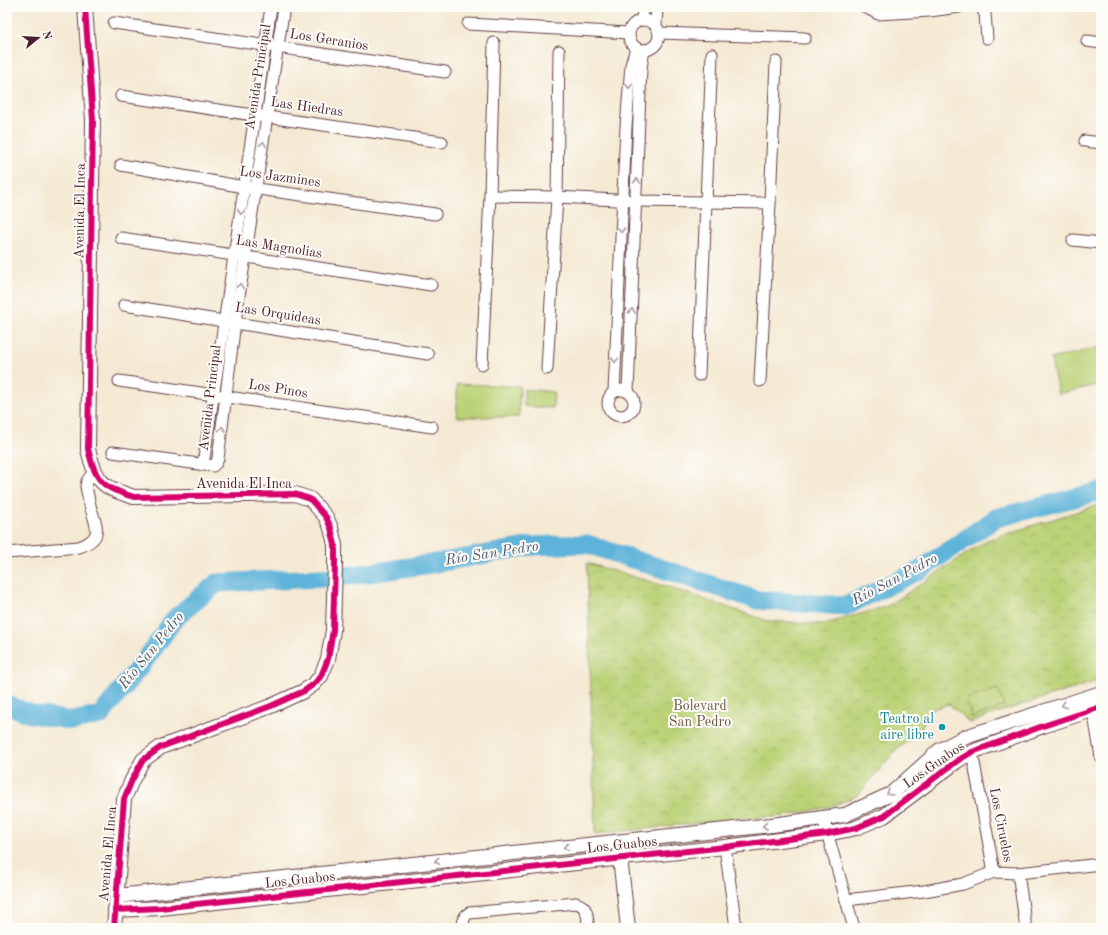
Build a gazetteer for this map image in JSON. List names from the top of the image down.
{
  "streets": {
    "street": [
      "Los Geranios",
      "Avenida Principal",
      "Las Hiedras",
      "Los Jazmines",
      "Avenida El Inca",
      "Las Magnolias",
      "Las Orquideas",
      "Los Pinos",
      "Los Guabos",
      "Los Ciruelos"
    ]
  },
  "crossings": [
    ["Los Geranios", "Avenida Principal"],
    ["Avenida Principal", "Las Hiedras"],
    ["Avenida Principal", "Los Jazmines"],
    ["Avenida Principal", "Las Magnolias"],
    ["Avenida Principal", "Las Orquideas"],
    ["Avenida Principal", "Los Pinos"],
    ["Avenida El Inca", "Los Guabos"],
    ["Los Guabos", "Los Ciruelos"]
  ],
  "water": ["Río San Pedro"],
  "parks": ["Bolevard San Pedro"],
  "places": ["Teatro al aire libre"],
  "north": "right"
}
